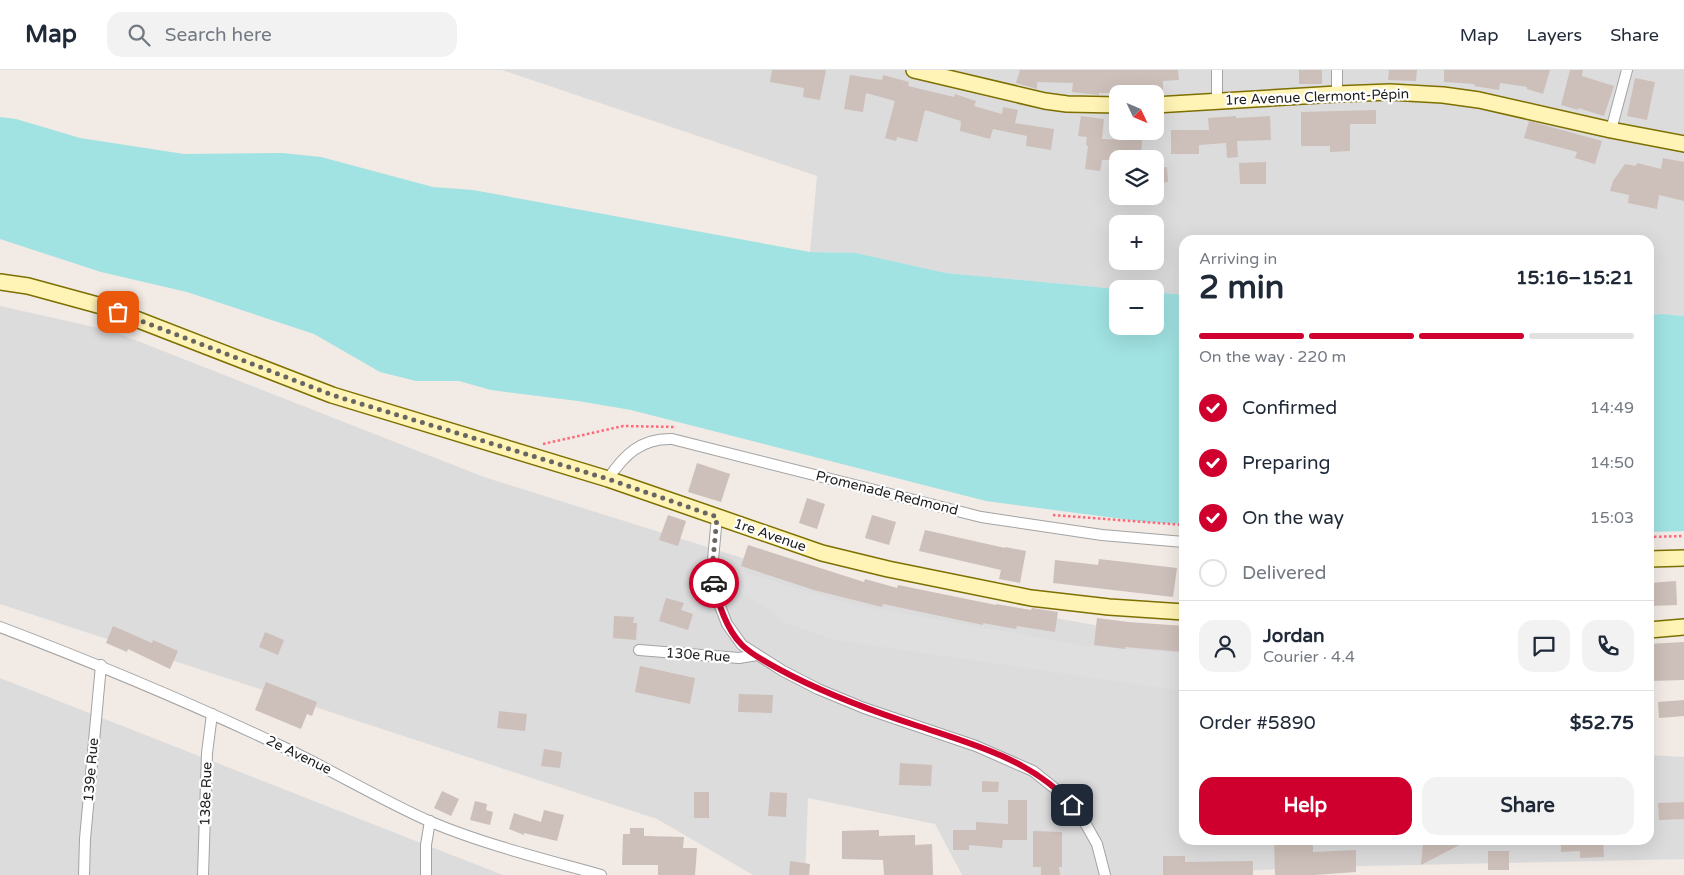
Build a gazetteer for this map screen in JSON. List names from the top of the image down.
{
  "streets": {
    "street": [
      "1re Avenue Clermont-Pépin",
      "Promenade Redmond",
      "1re Avenue",
      "130e Rue",
      "2e Avenue",
      "139e Rue",
      "138e Rue"
    ]
  },
  "crossings": [
    ["Promenade Redmond", "1re Avenue"],
    ["1re Avenue", "130e Rue"],
    ["2e Avenue", "139e Rue"],
    ["2e Avenue", "138e Rue"]
  ],
  "north": "bottom right",
  "page": {
    "header": "Map",
    "search": "Search here",
    "nav": ["Map", "Layers", "Share"],
    "map_buttons": ["+", "−"],
    "heading": ["2 min", "Arriving in", "15:16–15:21"],
    "panel": [
      "Jordan",
      "Courier · 4.4",
      "Order #5890",
      "$52.75"
    ],
    "bar": "On the way · 220 m",
    "list": [
      ["Confirmed", "14:49"],
      ["Preparing", "14:50"],
      ["On the way", "15:03"],
      "Delivered"
    ],
    "buttons": ["Help", "Share"]
  }
}
